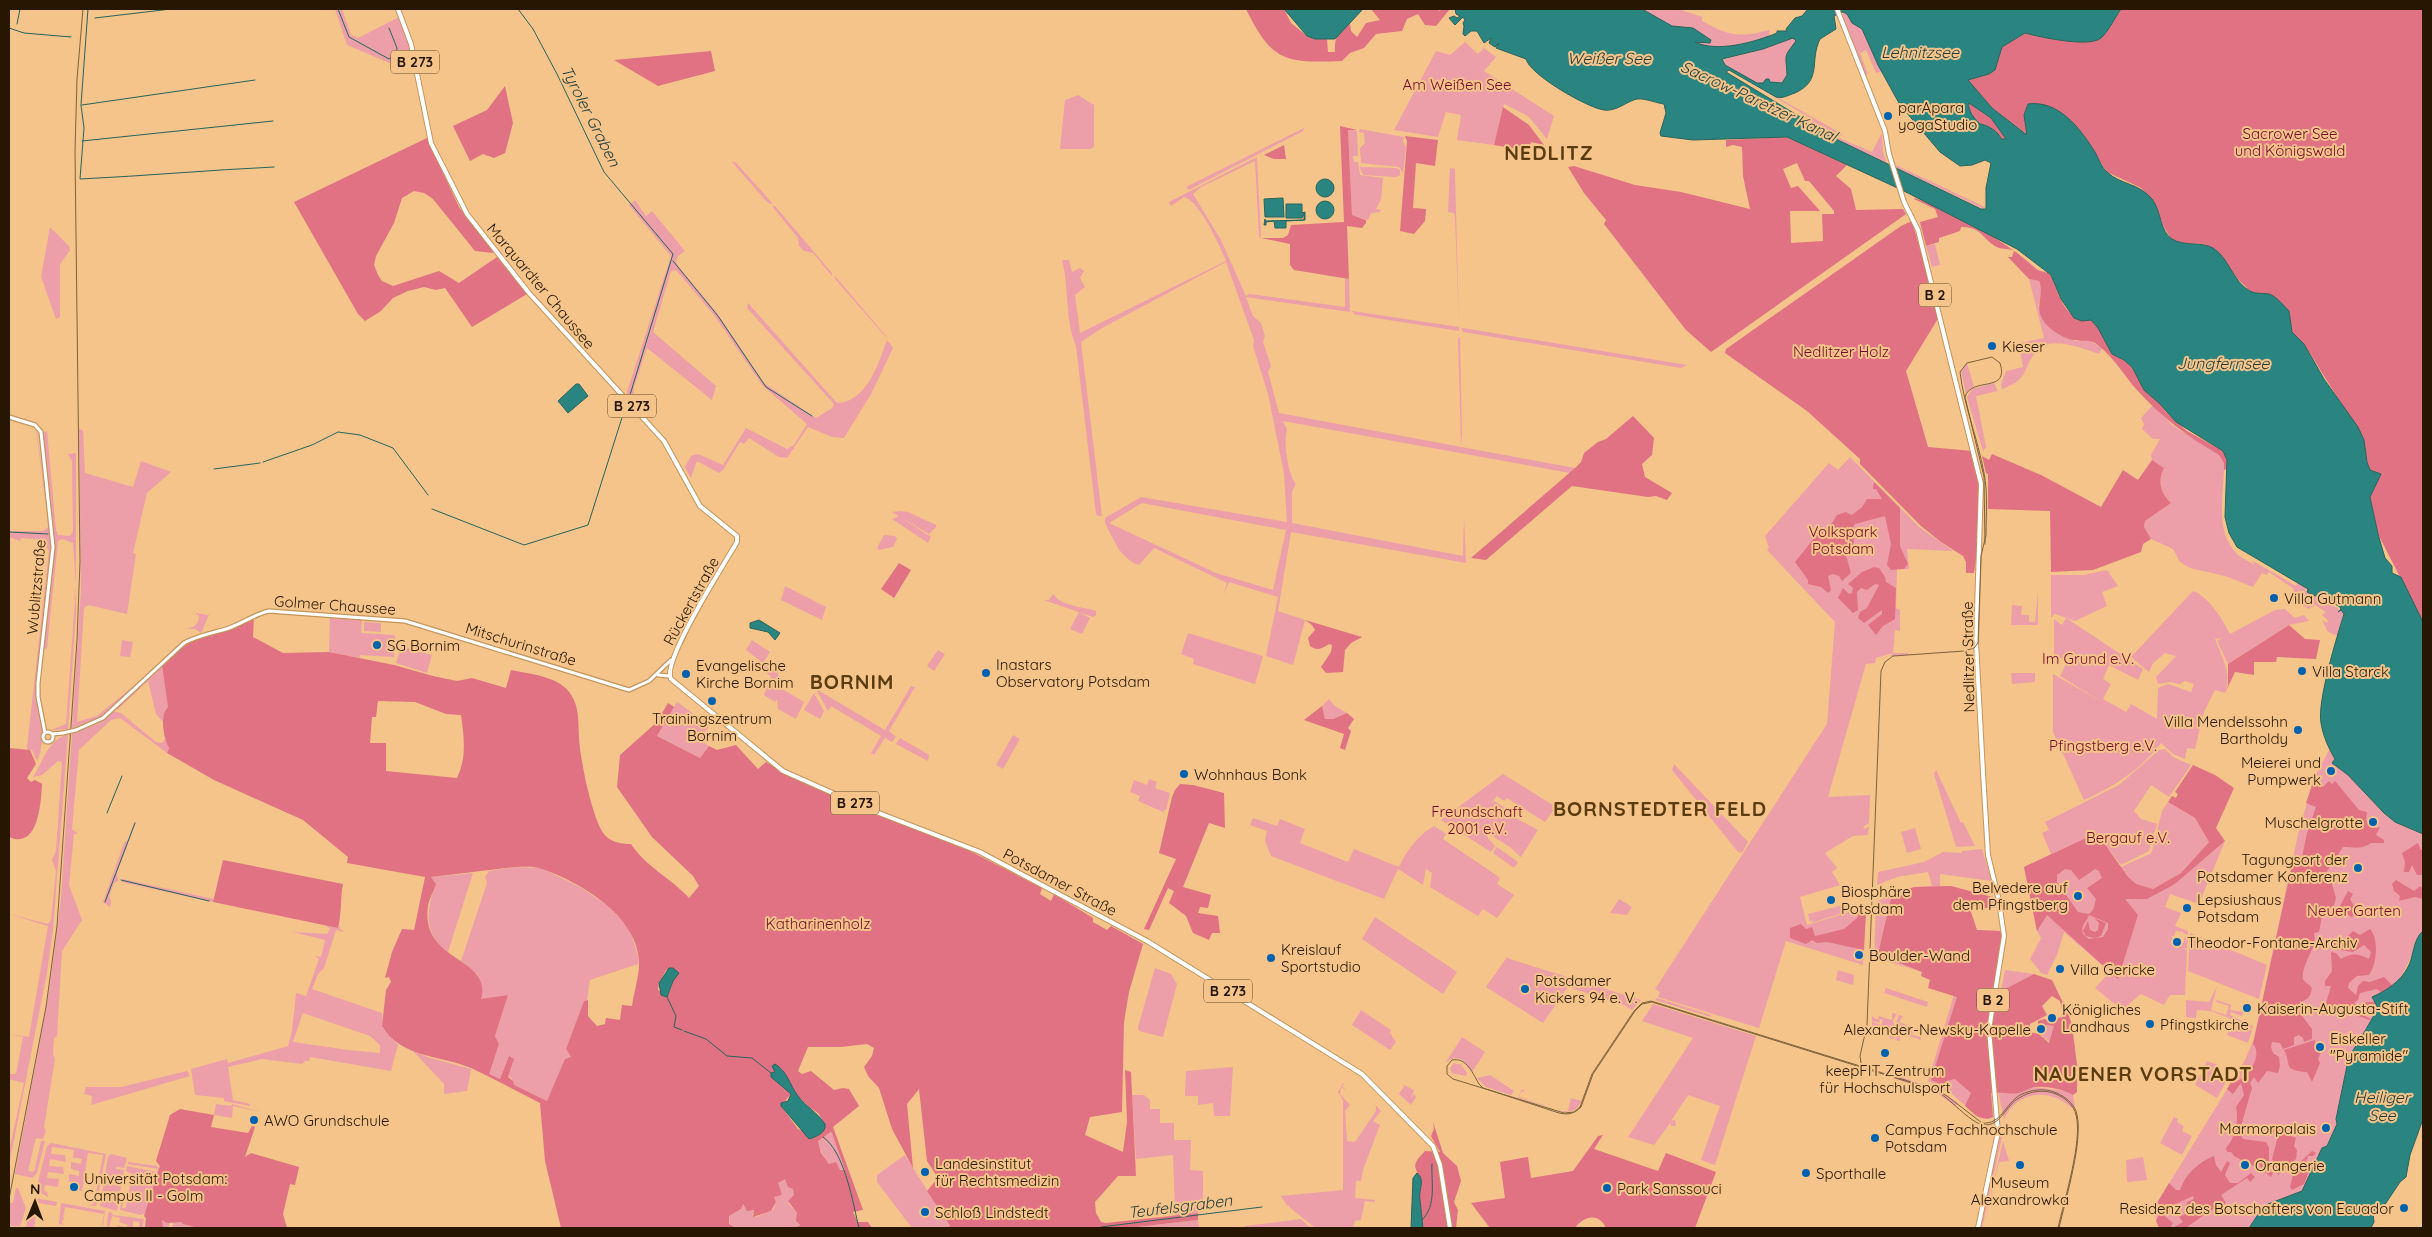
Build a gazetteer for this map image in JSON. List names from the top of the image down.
{
  "streets": {
    "main road": [
      "B 273",
      "Marquardter Chaussee",
      "B 2",
      "Wublitzstraße",
      "Rückertstraße",
      "Golmer Chaussee",
      "Mitschurinstraße",
      "Nedlitzer Straße",
      "Potsdamer Straße"
    ]
  },
  "crossings": [
    ["Marquardter Chaussee", "Rückertstraße"],
    ["Wublitzstraße", "Golmer Chaussee"],
    ["Rückertstraße", "Potsdamer Straße"],
    ["Golmer Chaussee", "Mitschurinstraße"]
  ],
  "districts": [
    "NEDLITZ",
    "BORNIM",
    "BORNSTEDTER FELD",
    "NAUENER VORSTADT"
  ],
  "water": [
    "Lehnitzsee",
    "Weißer See",
    "Sacrow-Paretzer Kanal",
    "Tyroler Graben",
    "Jungfernsee",
    "Heiliger See",
    "Teufelsgraben"
  ],
  "parks": [
    "Am Weißen See",
    "Sacrower See und Königswald",
    "Nedlitzer Holz",
    "Volkspark Potsdam",
    "Im Grund e.V.",
    "Pfingstberg e.V.",
    "Freundschaft 2001 e.V.",
    "Bergauf e.V.",
    "Neuer Garten",
    "Katharinenholz"
  ],
  "places": [
    "parApara yogaStudio",
    "Kieser",
    "Villa Gutmann",
    "SG Bornim",
    "Villa Starck",
    "Inastars Observatory Potsdam",
    "Evangelische Kirche Bornim",
    "Trainingszentrum Bornim",
    "Villa Mendelssohn Bartholdy",
    "Meierei und Pumpwerk",
    "Wohnhaus Bonk",
    "Muschelgrotte",
    "Tagungsort der Potsdamer Konferenz",
    "Belvedere auf dem Pfingstberg",
    "Biosphäre Potsdam",
    "Lepsiushaus Potsdam",
    "Theodor-Fontane-Archiv",
    "Boulder-Wand",
    "Kreislauf Sportstudio",
    "Villa Gericke",
    "Potsdamer Kickers 94 e. V.",
    "Kaiserin-Augusta-Stift",
    "Königliches Landhaus",
    "Pfingstkirche",
    "Alexander-Newsky-Kapelle",
    "Eiskeller \"Pyramide\"",
    "keepFIT Zentrum für Hochschulsport",
    "AWO Grundschule",
    "Marmorpalais",
    "Campus Fachhochschule Potsdam",
    "Museum Alexandrowka",
    "Orangerie",
    "Landesinstitut für Rechtsmedizin",
    "Sporthalle",
    "Universität Potsdam: Campus II - Golm",
    "Park Sanssouci",
    "Residenz des Botschafters von Ecuador",
    "Schloß Lindstedt"
  ],
  "north": "top"
}
